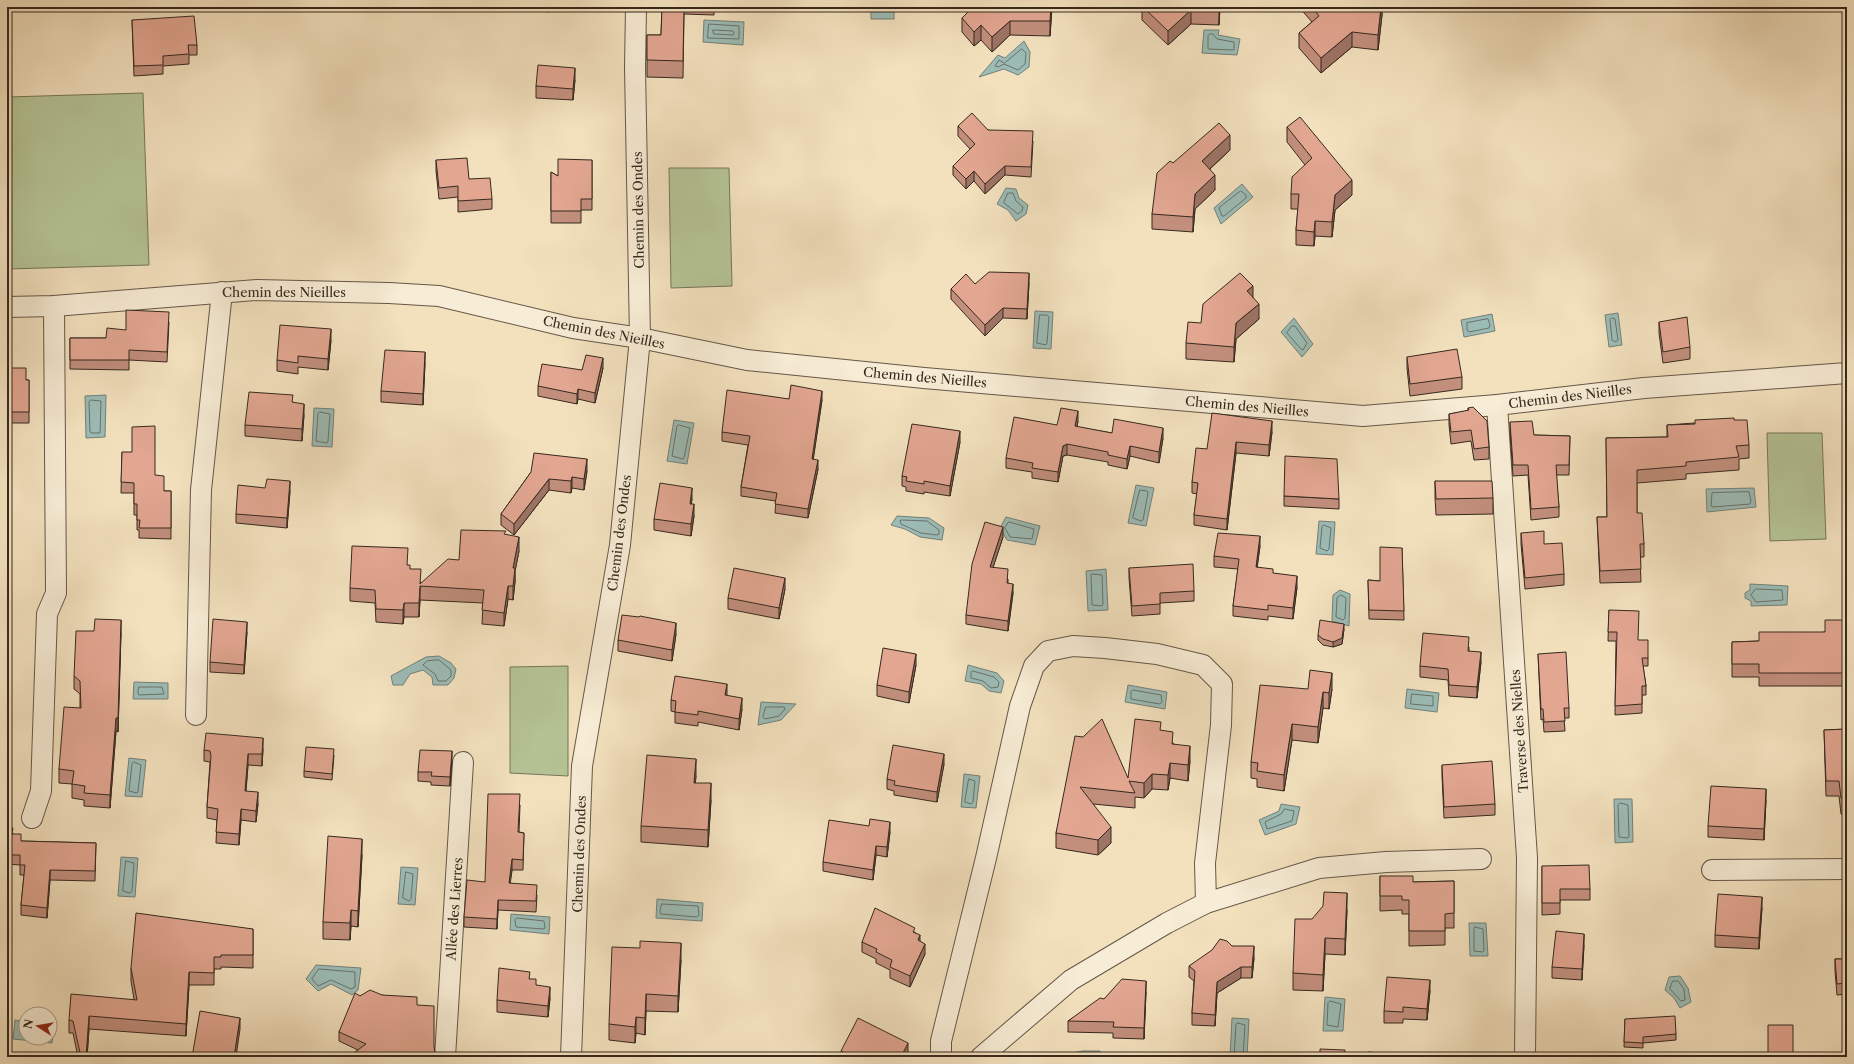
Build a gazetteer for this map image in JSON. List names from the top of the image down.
{
  "streets": {
    "street": [
      "Chemin des Ondes",
      "Chemin des Nieilles",
      "Traverse des Nielles",
      "Allée des Lierres"
    ]
  },
  "crossings": [
    ["Chemin des Ondes", "Chemin des Nieilles"],
    ["Chemin des Nieilles", "Traverse des Nielles"]
  ],
  "north": "left"
}
